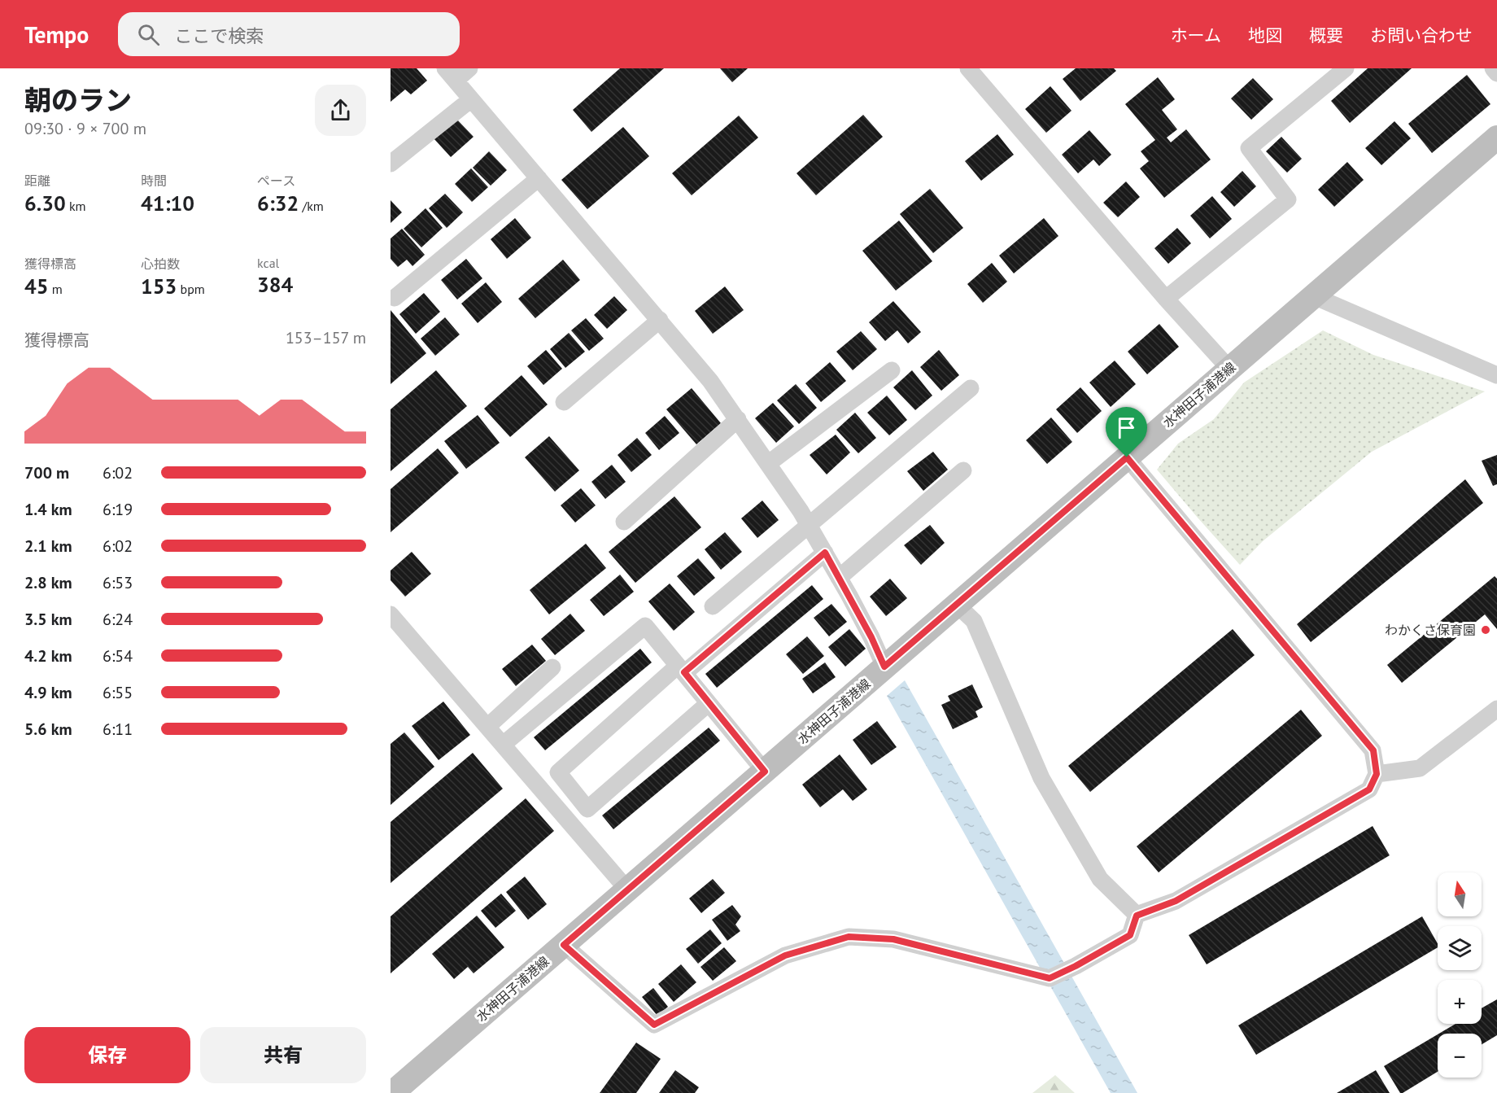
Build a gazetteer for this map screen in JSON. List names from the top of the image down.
{
  "streets": {
    "main road": ["水神田子浦港線"]
  },
  "places": ["わかくさ保育園"],
  "north": "top",
  "page": {
    "header": "Tempo",
    "search": "ここで検索",
    "nav": [
      "ホーム",
      "地図",
      "概要",
      "お問い合わせ"
    ],
    "heading": ["朝のラン", "09:30 · 9 × 700 m"],
    "stats": [
      ["距離", "6.30 km"],
      ["時間", "41:10"],
      ["ペース", "6:32 /km"],
      ["獲得標高", "45 m"],
      ["心拍数", "153 bpm"],
      ["kcal", "384"]
    ],
    "chart": ["獲得標高", "153–157 m"],
    "list": [
      {
        "name": "700 m",
        "note": "6:02"
      },
      {
        "name": "1.4 km",
        "note": "6:19"
      },
      {
        "name": "2.1 km",
        "note": "6:02"
      },
      {
        "name": "2.8 km",
        "note": "6:53"
      },
      {
        "name": "3.5 km",
        "note": "6:24"
      },
      {
        "name": "4.2 km",
        "note": "6:54"
      },
      {
        "name": "4.9 km",
        "note": "6:55"
      },
      {
        "name": "5.6 km",
        "note": "6:11"
      }
    ],
    "map_buttons": ["+", "−"],
    "buttons": ["保存", "共有"]
  }
}
